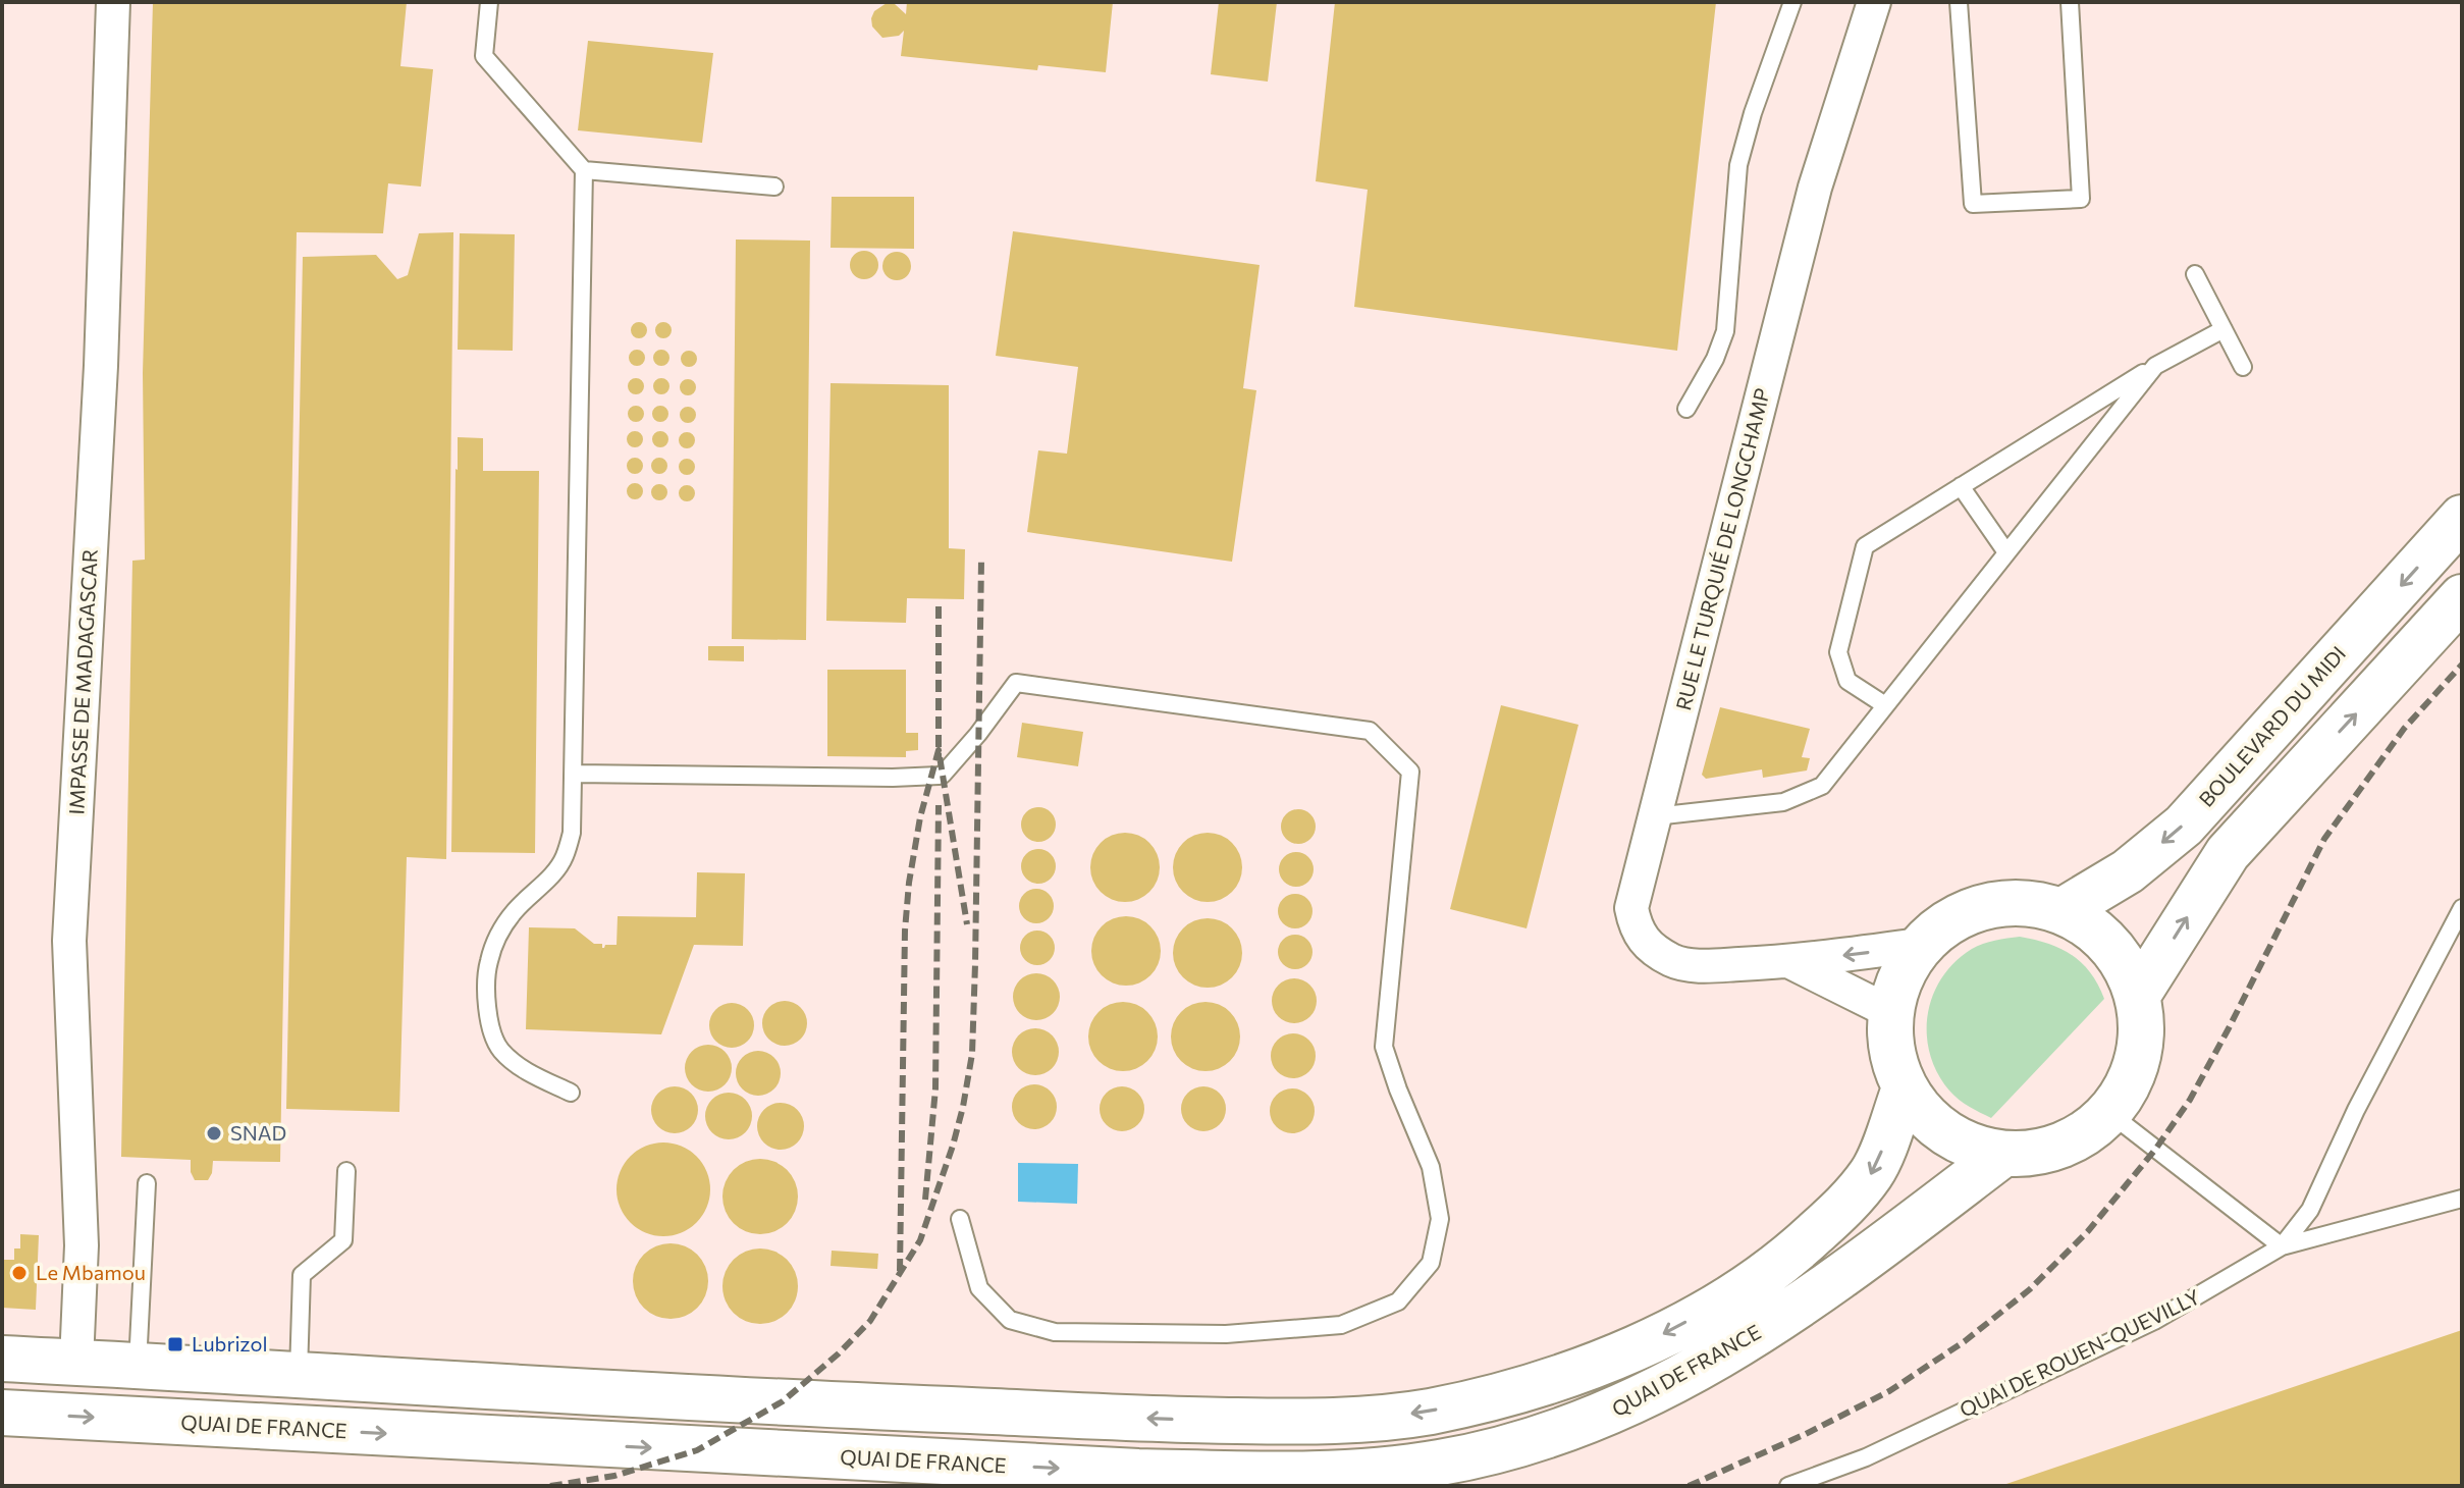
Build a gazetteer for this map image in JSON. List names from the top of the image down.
{
  "streets": {
    "main road": ["BOULEVARD DU MIDI", "QUAI DE FRANCE"],
    "street": ["RUE LE TURQUIÉ DE LONGCHAMP", "IMPASSE DE MADAGASCAR"],
    "lane": ["QUAI DE ROUEN-QUEVILLY"]
  },
  "crossings": [
    ["RUE LE TURQUIÉ DE LONGCHAMP", "BOULEVARD DU MIDI"],
    ["RUE LE TURQUIÉ DE LONGCHAMP", "QUAI DE FRANCE"],
    ["IMPASSE DE MADAGASCAR", "QUAI DE FRANCE"],
    ["BOULEVARD DU MIDI", "QUAI DE FRANCE"]
  ],
  "places": {
    "other": ["SNAD", "Le Mbamou"],
    "transit": ["Lubrizol"]
  }
}
